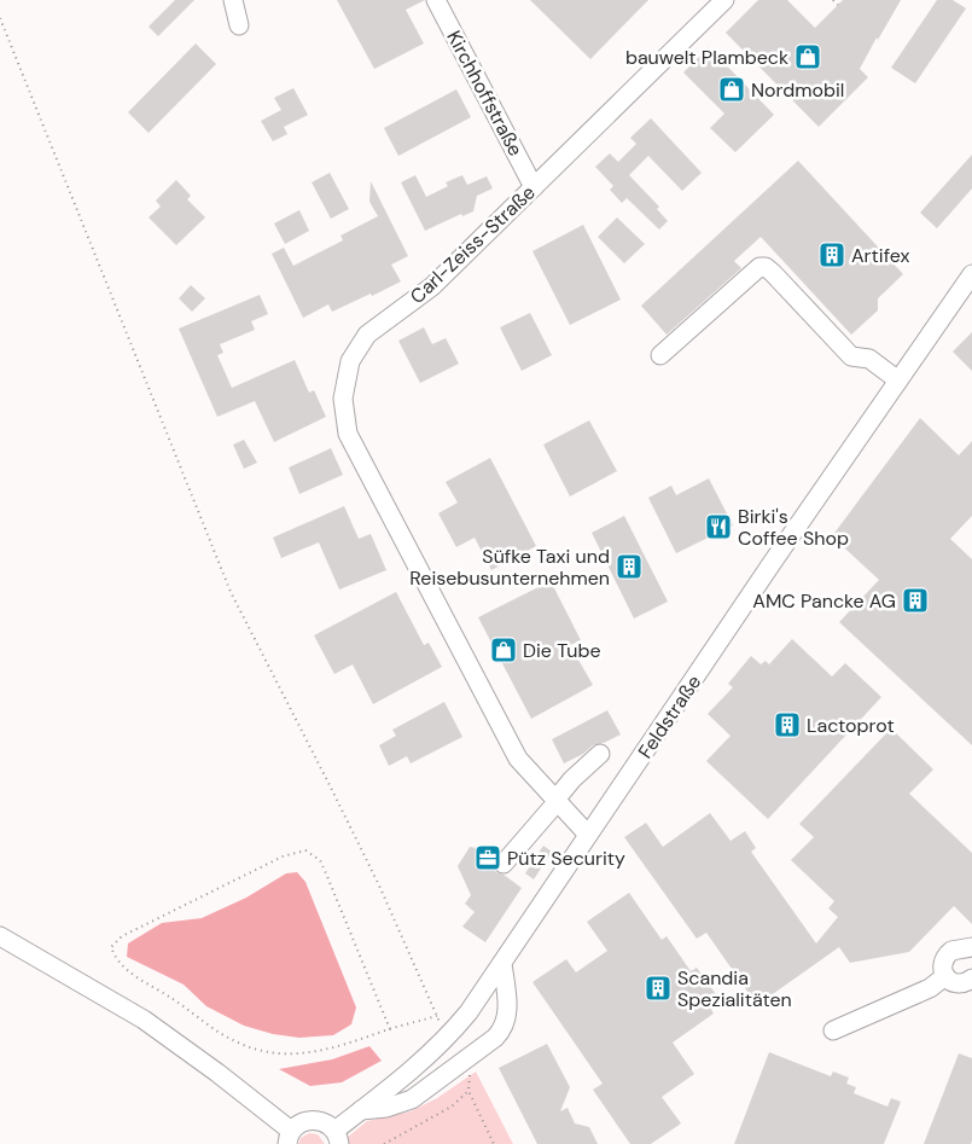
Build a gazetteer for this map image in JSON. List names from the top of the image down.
{
  "streets": {
    "street": ["Kirchhoffstraße", "Carl-Zeiss-Straße", "Feldstraße"]
  },
  "crossings": [
    ["Kirchhoffstraße", "Carl-Zeiss-Straße"],
    ["Carl-Zeiss-Straße", "Feldstraße"]
  ],
  "places": {
    "shop": ["bauwelt Plambeck", "Nordmobil", "Die Tube"],
    "building": [
      "Artifex",
      "Süfke Taxi und Reisebusunternehmen",
      "AMC Pancke AG",
      "Lactoprot",
      "Scandia Spezialitäten"
    ],
    "restaurant": ["Birki's Coffee Shop"],
    "office": ["Pütz Security"]
  }
}
